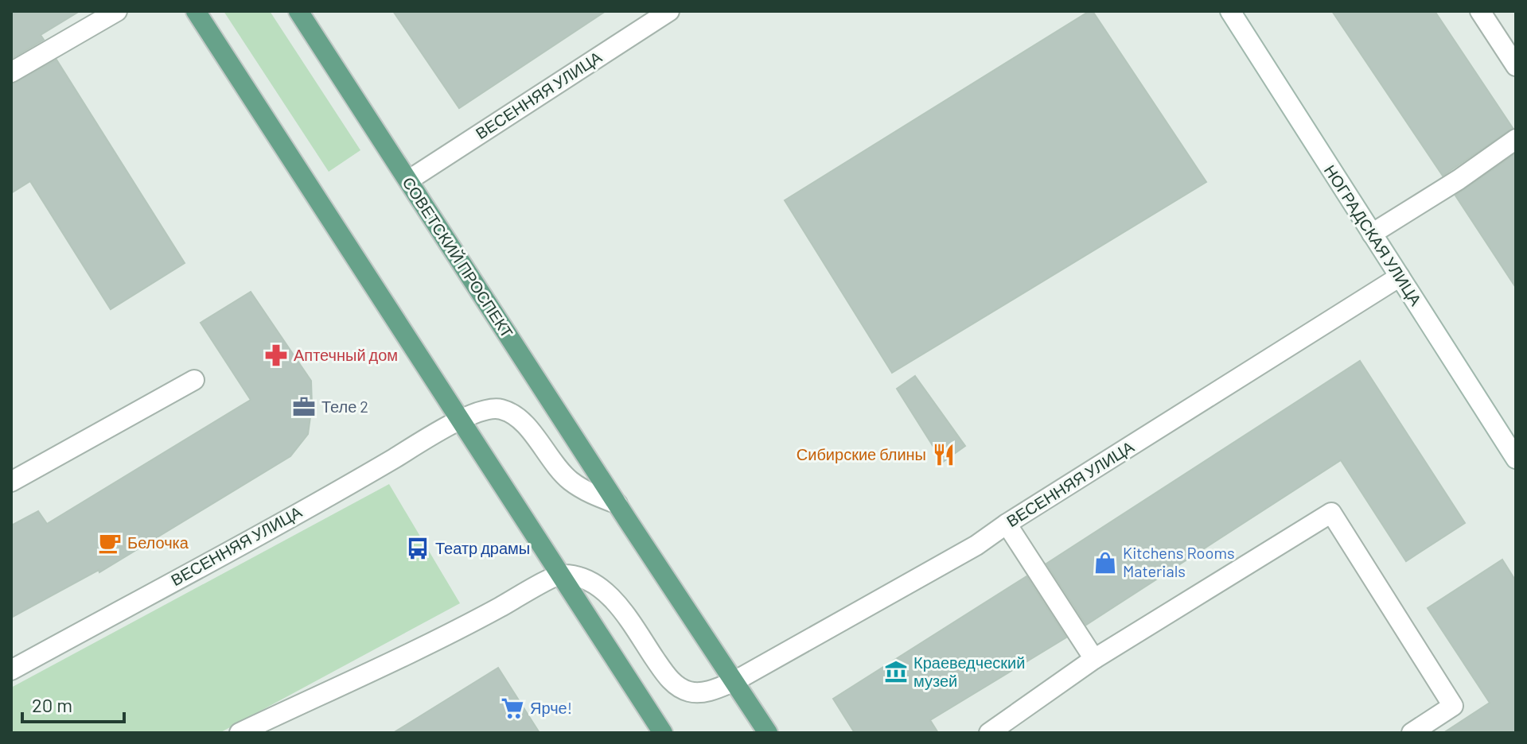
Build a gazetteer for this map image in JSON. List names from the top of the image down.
{
  "streets": {
    "main road": ["СОВЕТСКИЙ ПРОСПЕКТ"],
    "street": ["ВЕСЕННЯЯ УЛИЦА", "НОГРАДСКАЯ УЛИЦА"]
  },
  "crossings": [
    ["ВЕСЕННЯЯ УЛИЦА", "НОГРАДСКАЯ УЛИЦА"],
    ["ВЕСЕННЯЯ УЛИЦА", "СОВЕТСКИЙ ПРОСПЕКТ"]
  ],
  "places": {
    "pharmacy": ["Аптечный дом"],
    "office": ["Теле 2"],
    "restaurant": ["Сибирские блины"],
    "cafe": ["Белочка"],
    "bus stop": ["Театр драмы"],
    "shop": ["Kitchens Rooms Materials"],
    "museum": ["Краеведческий музей"],
    "supermarket": ["Ярче!"]
  },
  "scale_bar": "20 m"
}
